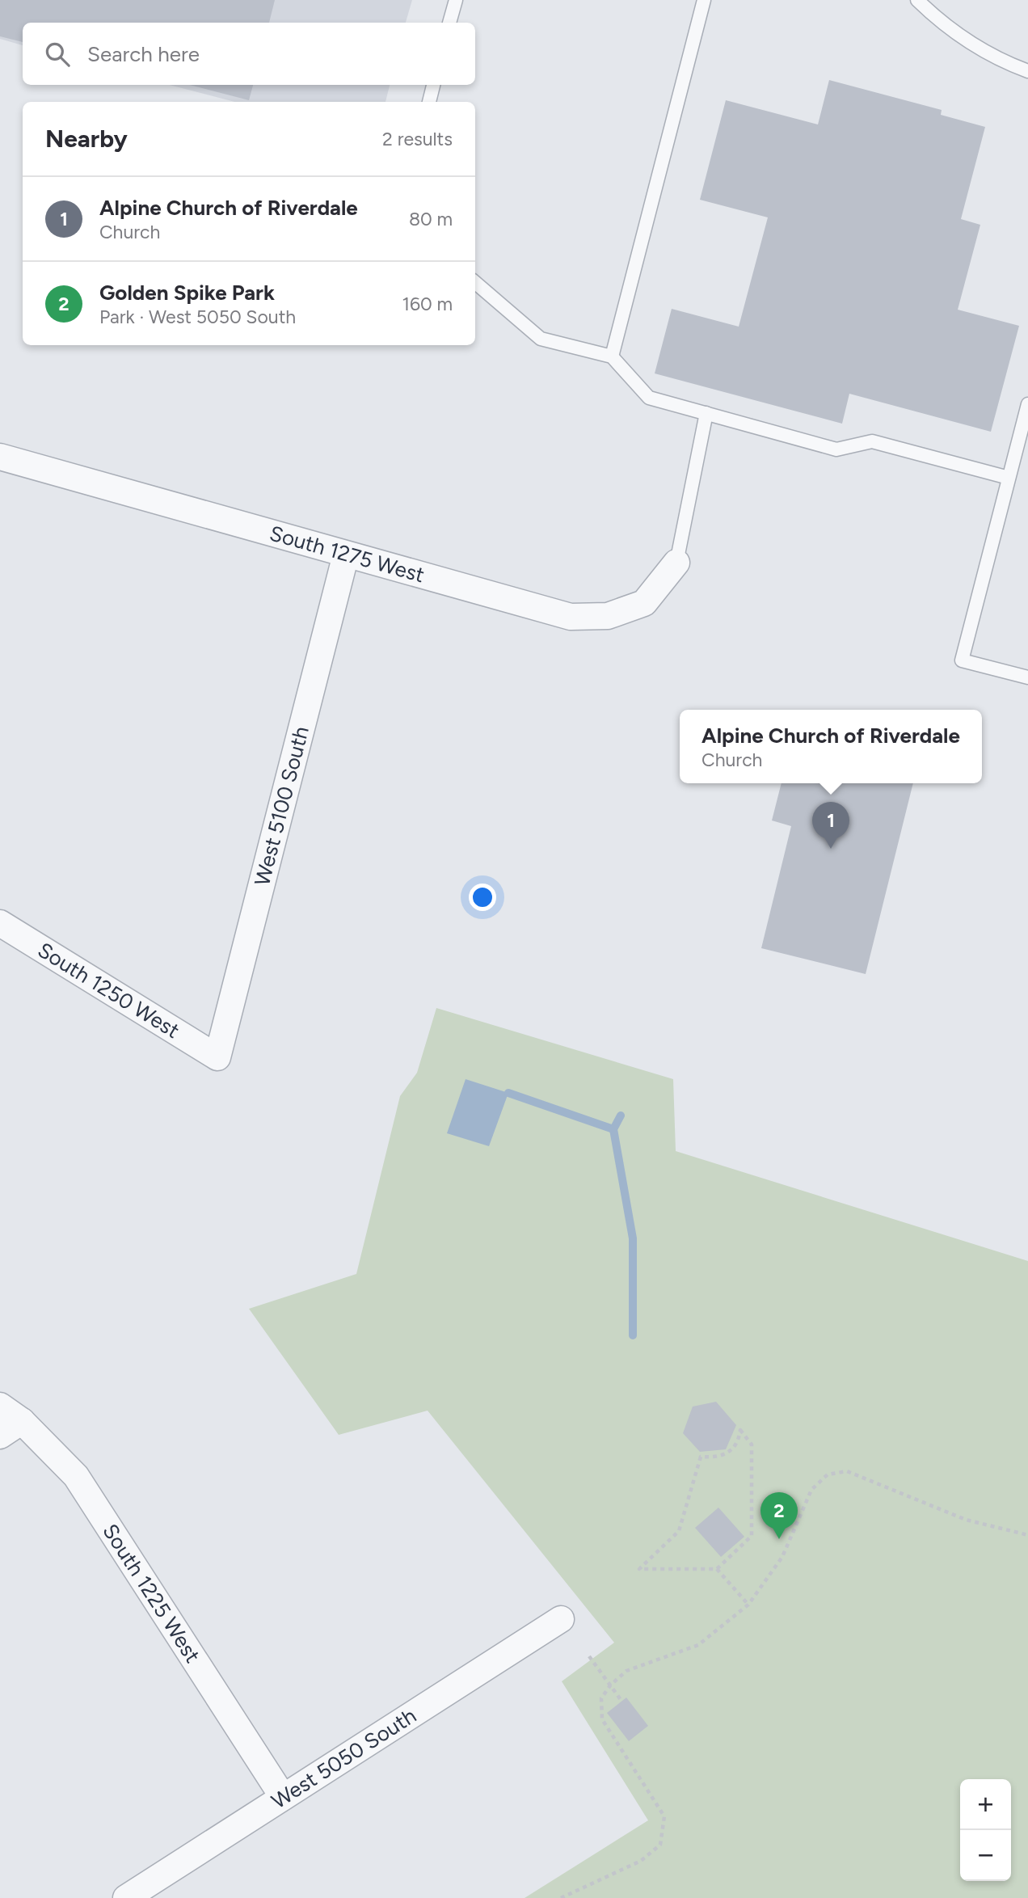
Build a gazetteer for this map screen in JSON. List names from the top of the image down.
{
  "streets": {
    "street": [
      "South 1275 West",
      "West 5100 South",
      "South 1250 West",
      "South 1225 West",
      "West 5050 South"
    ]
  },
  "crossings": [
    ["South 1275 West", "West 5100 South"],
    ["West 5100 South", "South 1250 West"],
    ["South 1225 West", "West 5050 South"]
  ],
  "page": {
    "search": "Search here",
    "heading": ["Nearby", "2 results"],
    "list": [
      {
        "mark": "1",
        "name": "Alpine Church of Riverdale",
        "note": "Church",
        "value": "80 m"
      },
      {
        "mark": "2",
        "name": "Golden Spike Park",
        "note": "Park · West 5050 South",
        "value": "160 m"
      }
    ],
    "popup": ["Alpine Church of Riverdale", "Church"],
    "pins": ["1", "2"],
    "map_buttons": ["+", "−"]
  }
}
